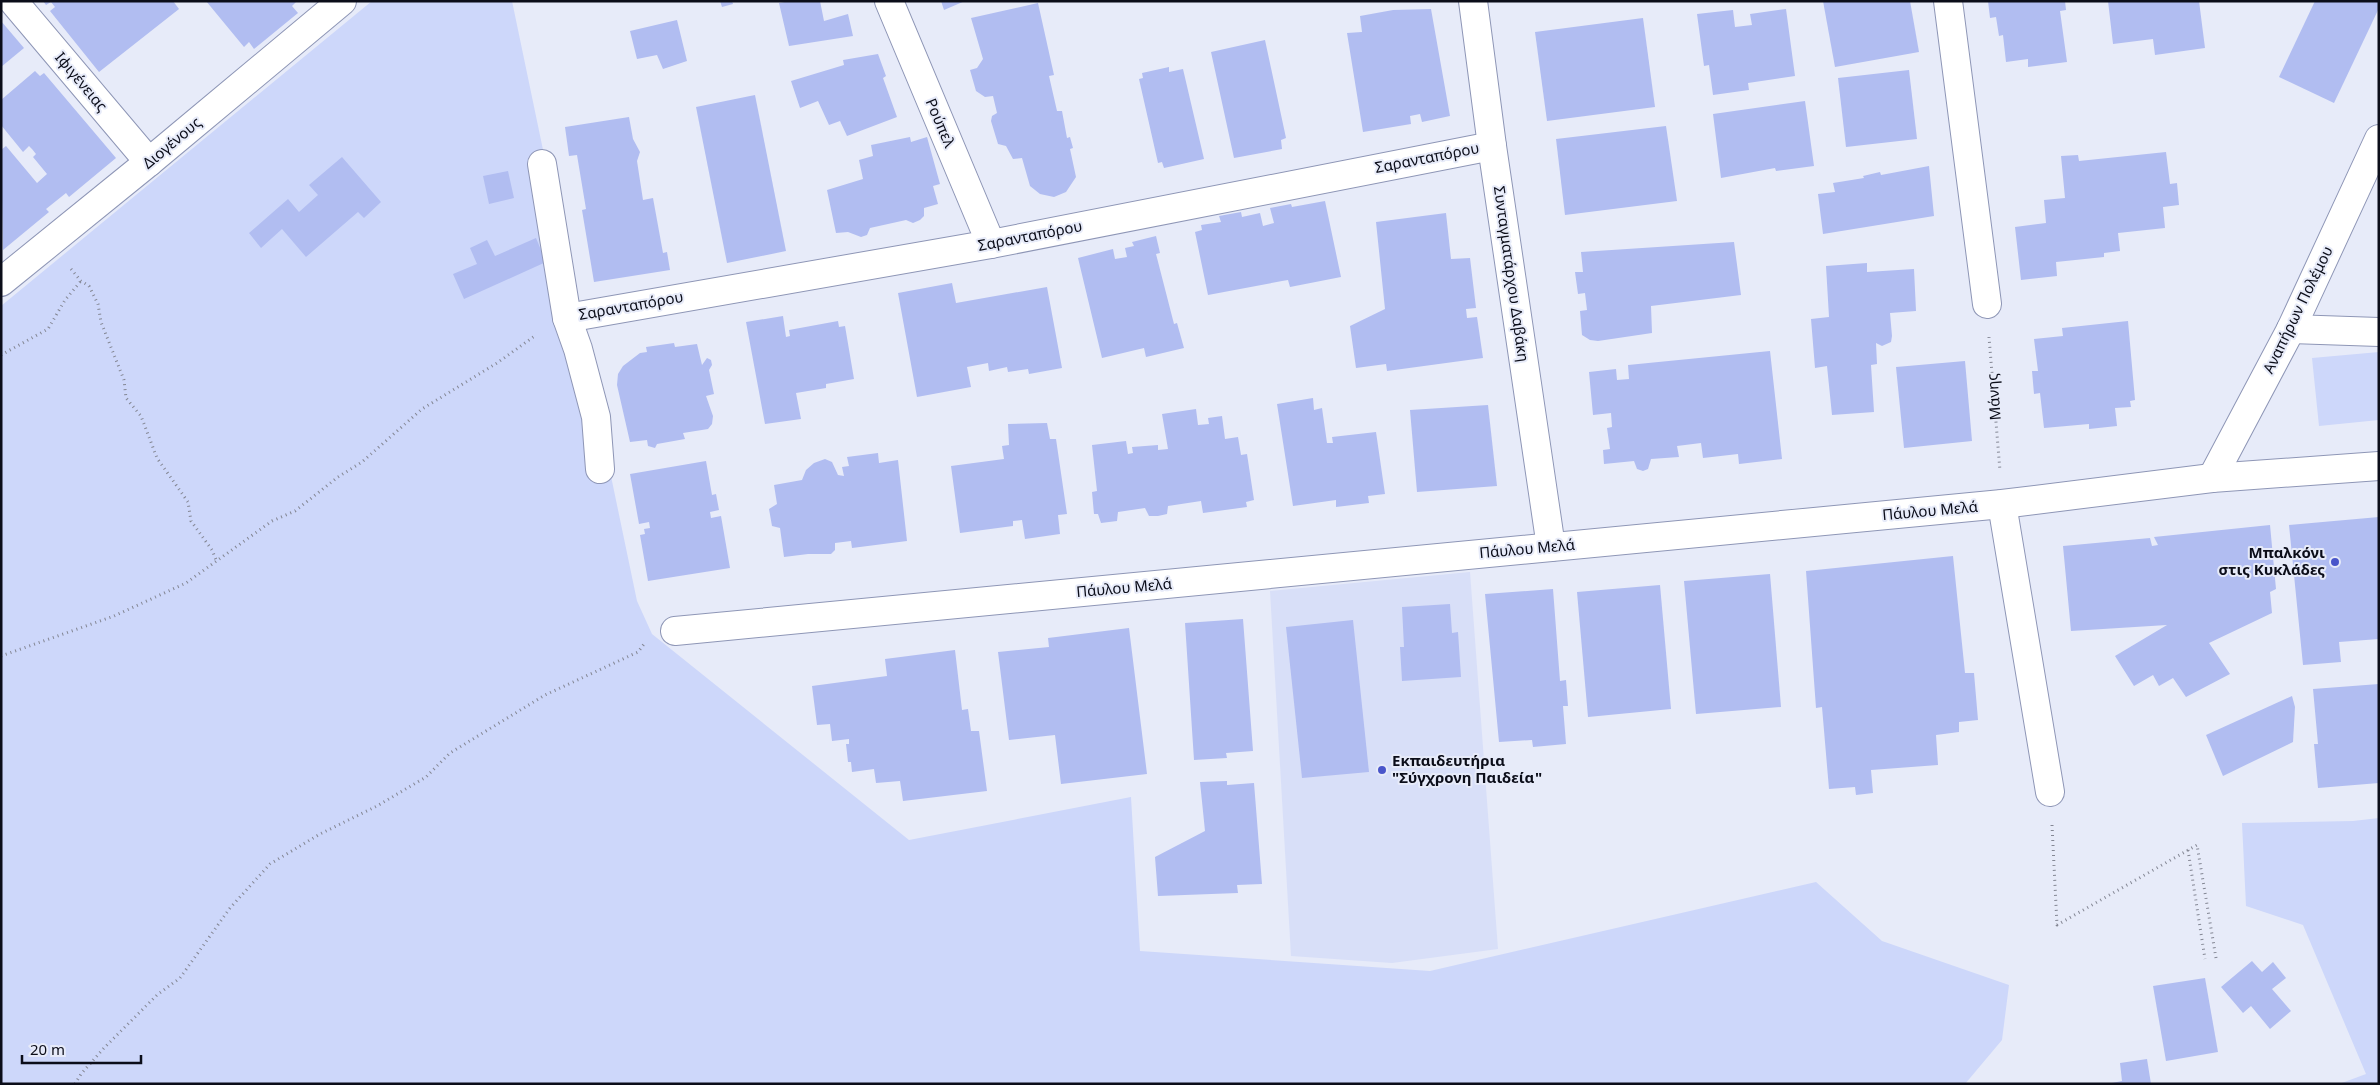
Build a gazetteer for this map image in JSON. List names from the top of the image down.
{
  "streets": {
    "street": [
      "Ιφιγένειας",
      "Ρούπελ",
      "Διογένους",
      "Σαρανταπόρου",
      "Συνταγματάρχου Δαβάκη",
      "Αναπήρων Πολέμου",
      "Πάυλου Μελά"
    ],
    "path": ["Μάνης"]
  },
  "crossings": [
    ["Ιφιγένειας", "Διογένους"],
    ["Ρούπελ", "Σαρανταπόρου"],
    ["Σαρανταπόρου", "Συνταγματάρχου Δαβάκη"],
    ["Συνταγματάρχου Δαβάκη", "Πάυλου Μελά"],
    ["Αναπήρων Πολέμου", "Πάυλου Μελά"],
    ["Μάνης", "Πάυλου Μελά"]
  ],
  "places": ["Μπαλκόνι στις Κυκλάδες", "Εκπαιδευτήρια \"Σύγχρονη Παιδεία\""],
  "scale_bar": "20 m"
}
